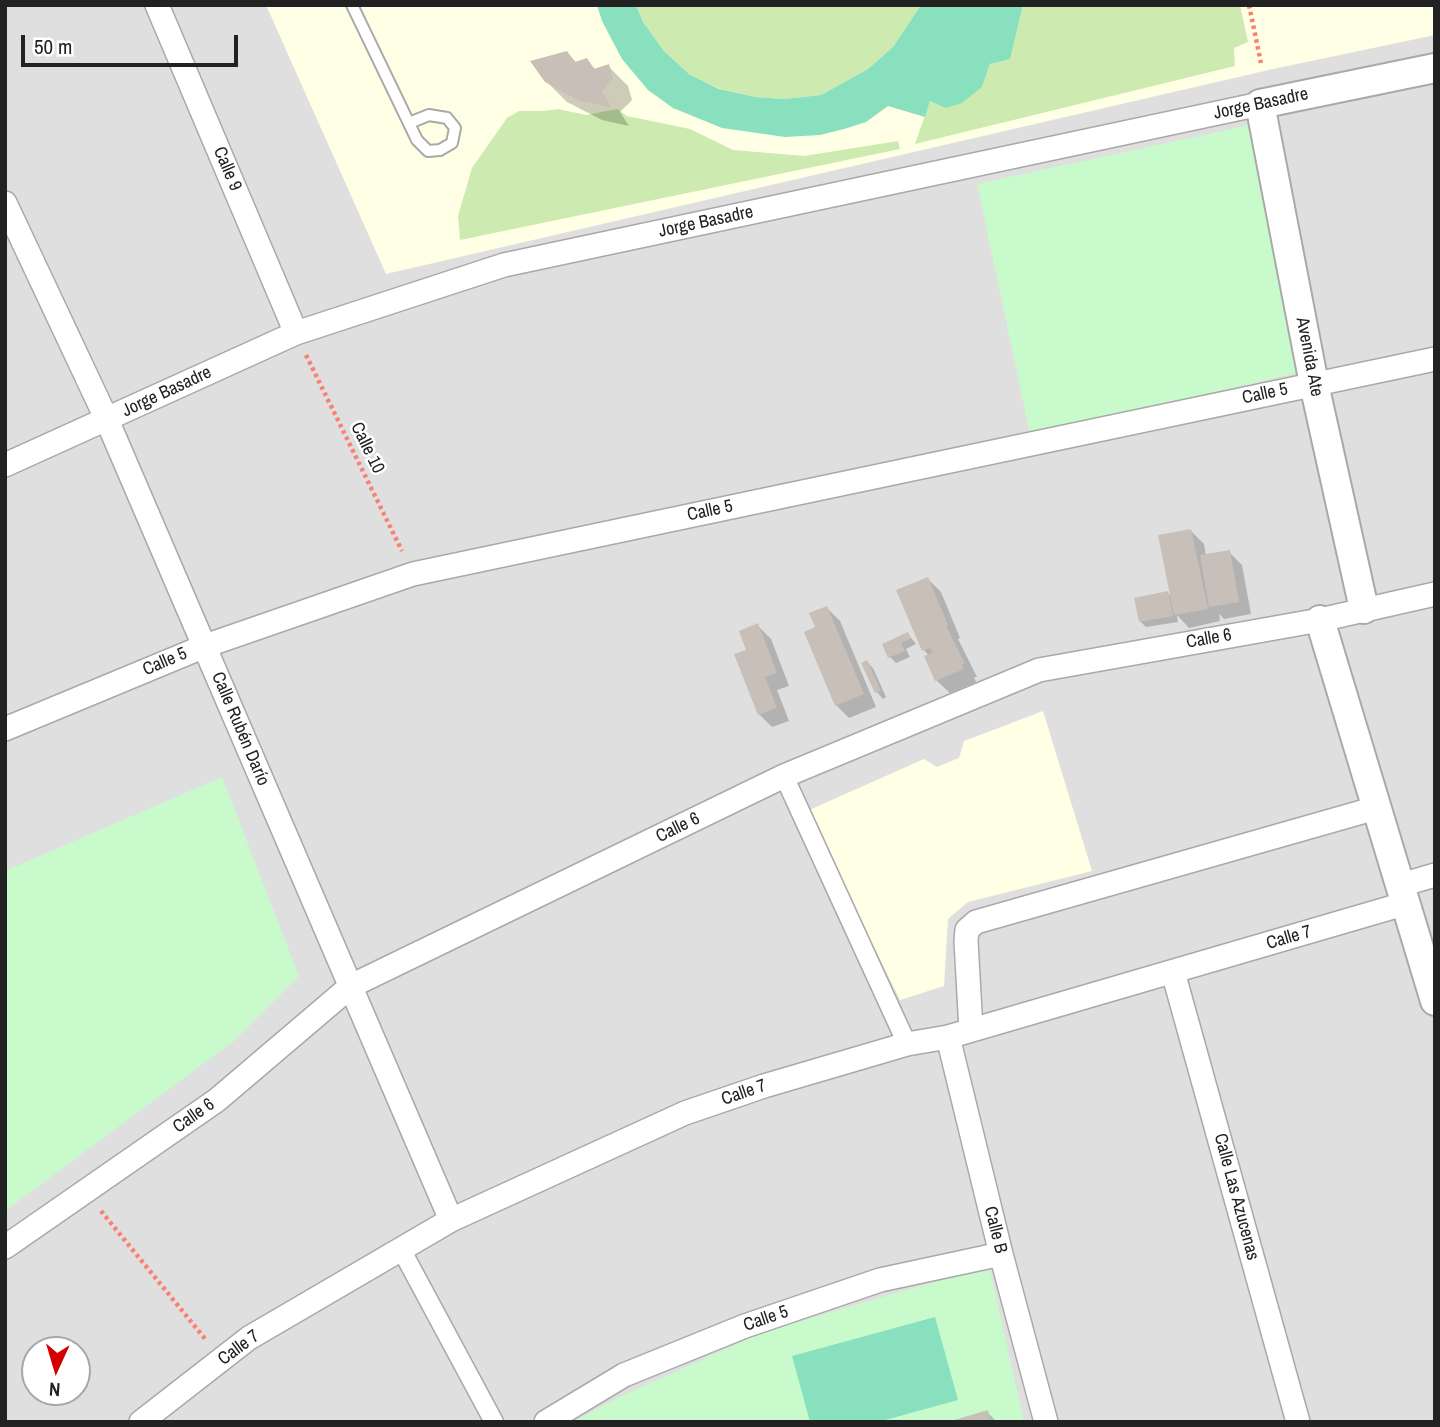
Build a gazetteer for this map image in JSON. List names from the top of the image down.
{
  "streets": {
    "street": [
      "Jorge Basadre",
      "Calle 9",
      "Avenida Ate",
      "Calle 5",
      "Calle 6",
      "Calle Rubén Darío",
      "Calle 7",
      "Calle Las Azucenas",
      "Calle B"
    ],
    "path": ["Calle 10"]
  },
  "crossings": [
    ["Jorge Basadre", "Calle 9"],
    ["Jorge Basadre", "Avenida Ate"],
    ["Jorge Basadre", "Calle 10"],
    ["Jorge Basadre", "Calle Rubén Darío"],
    ["Calle 9", "Calle 10"],
    ["Avenida Ate", "Calle 5"],
    ["Avenida Ate", "Calle 6"],
    ["Calle 5", "Calle 10"],
    ["Calle 5", "Calle Rubén Darío"],
    ["Calle 5", "Calle B"],
    ["Calle 6", "Calle Rubén Darío"],
    ["Calle Rubén Darío", "Calle 7"],
    ["Calle 7", "Calle Las Azucenas"],
    ["Calle 7", "Calle B"]
  ],
  "scale_bar": "50 m",
  "north": "bottom"
}
